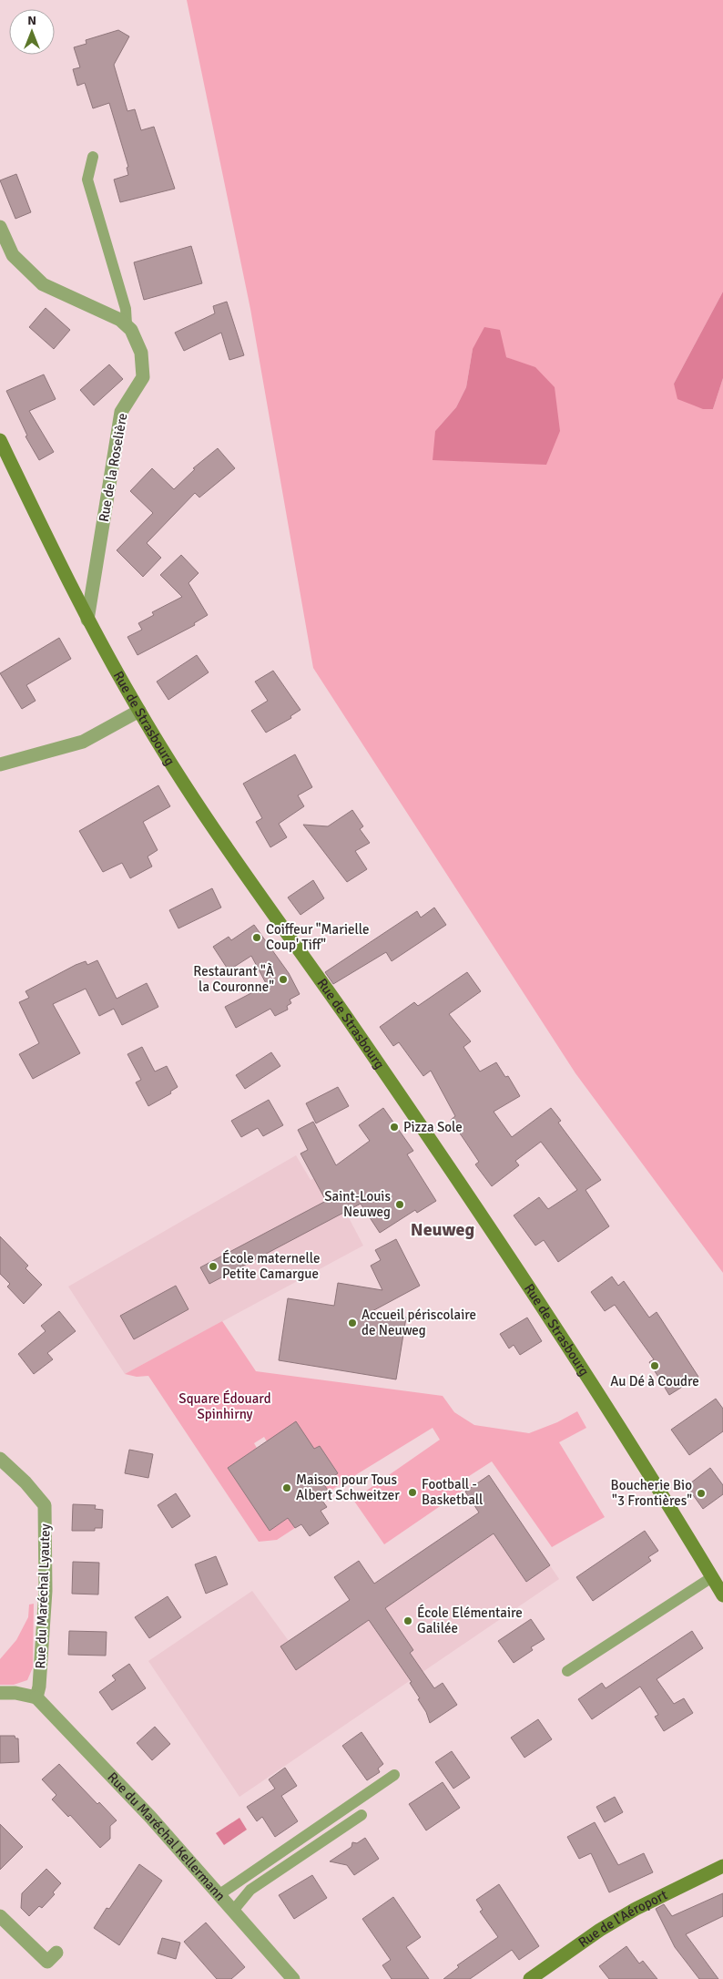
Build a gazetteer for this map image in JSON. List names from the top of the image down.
{
  "streets": {
    "main road": ["Rue de Strasbourg", "Rue de l'Aéroport"],
    "street": ["Rue de la Roselière", "Rue du Maréchal Lyautey", "Rue du Maréchal Kellermann"]
  },
  "crossings": [
    ["Rue de la Roselière", "Rue de Strasbourg"],
    ["Rue du Maréchal Lyautey", "Rue du Maréchal Kellermann"]
  ],
  "districts": ["Neuweg"],
  "parks": ["Square Édouard Spinhirny"],
  "places": [
    "Coiffeur \"Marielle Coup' Tiff\"",
    "Restaurant \"À la Couronne\"",
    "Pizza Sole",
    "Saint-Louis Neuweg",
    "École maternelle Petite Camargue",
    "Accueil périscolaire de Neuweg",
    "Au Dé à Coudre",
    "Maison pour Tous Albert Schweitzer",
    "Football - Basketball",
    "Boucherie Bio \"3 Frontières\"",
    "École Elémentaire Galilée"
  ],
  "north": "top"
}
